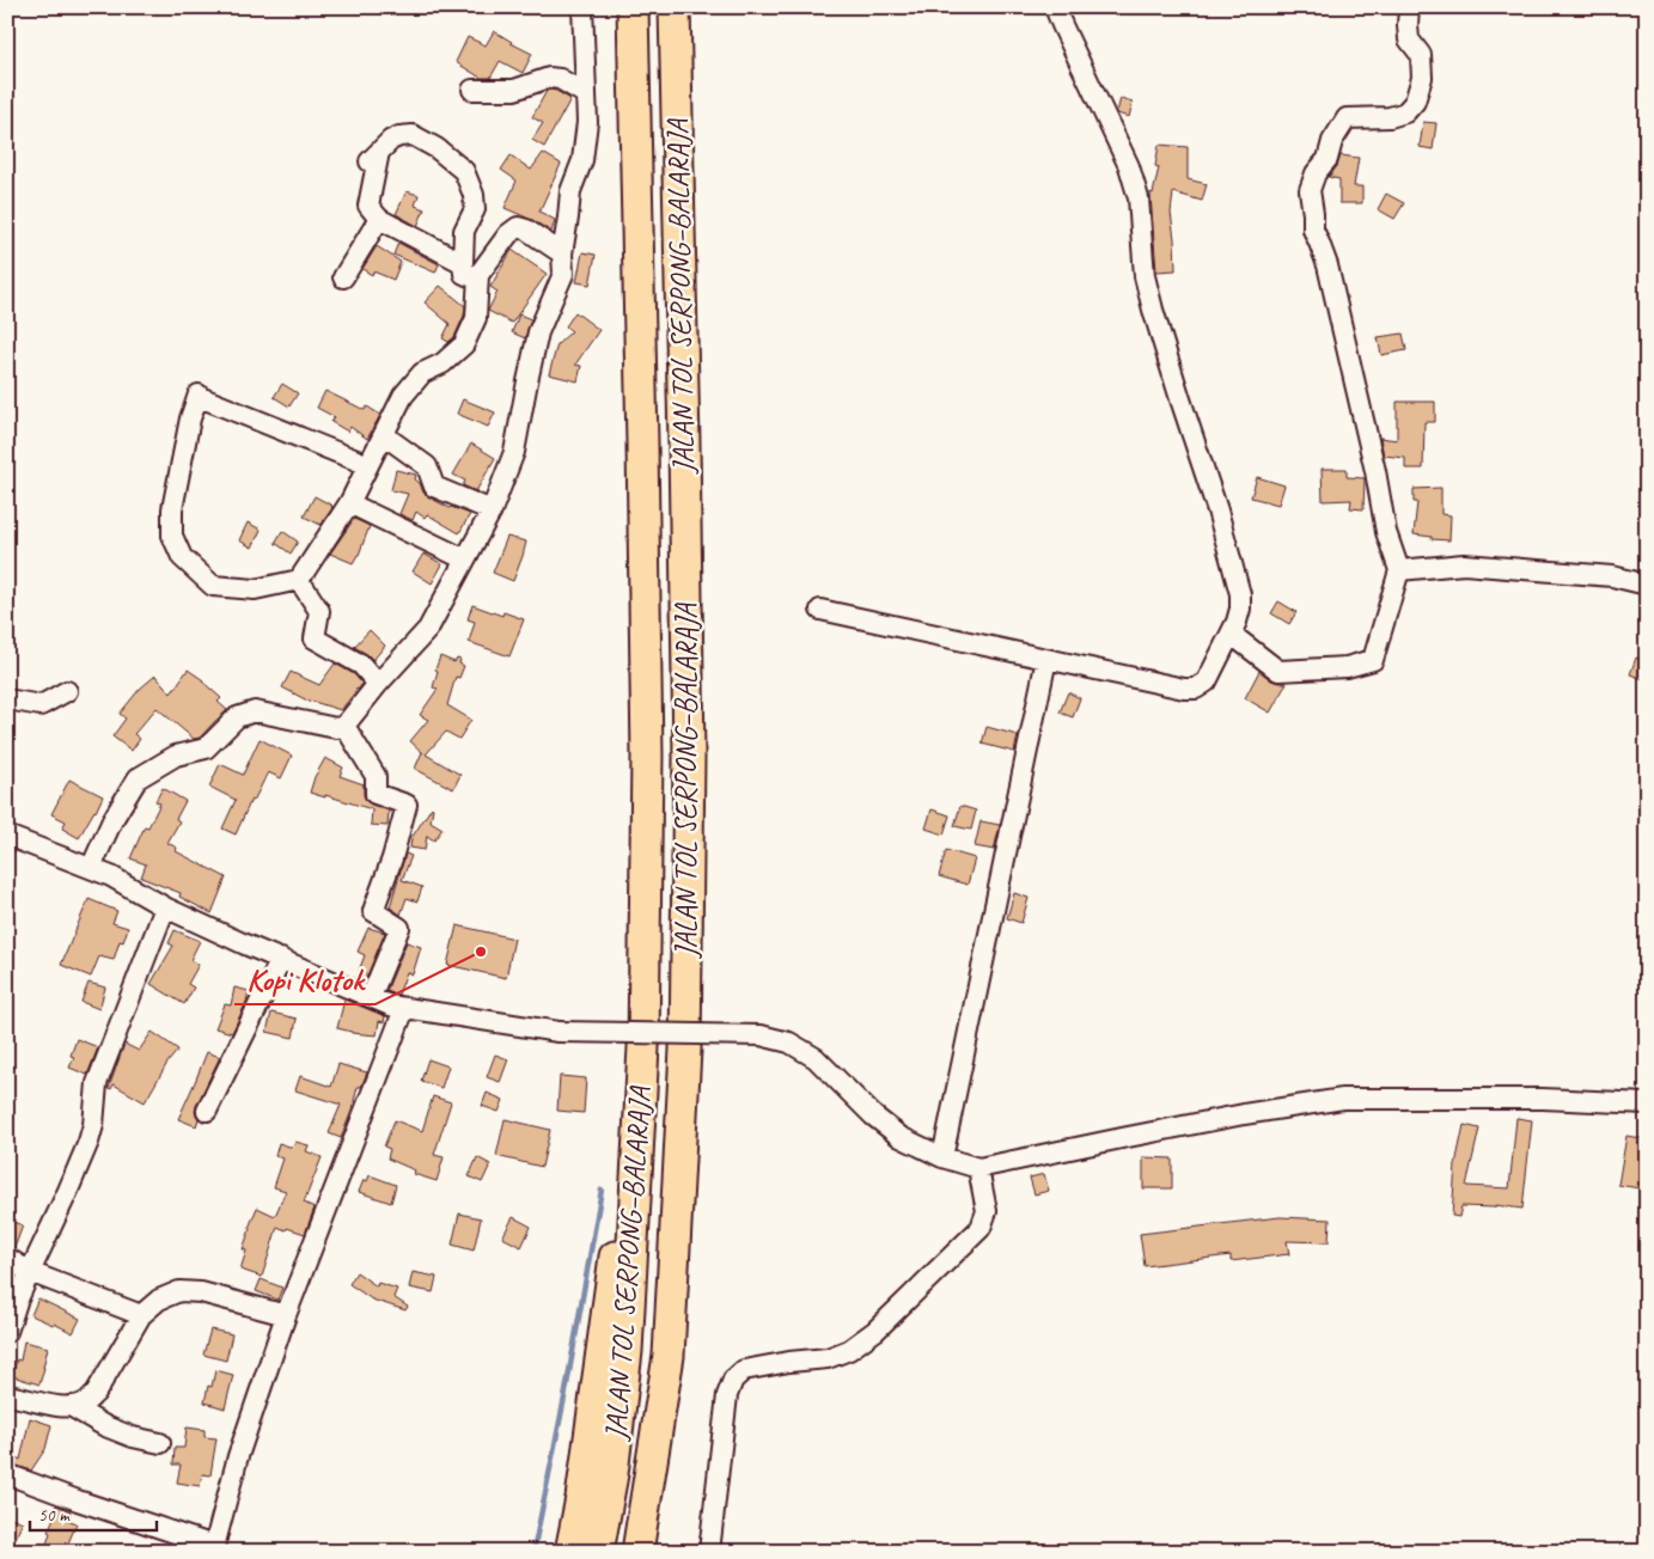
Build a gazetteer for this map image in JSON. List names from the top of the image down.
{
  "streets": {
    "highway": ["JALAN TOL SERPONG–BALARAJA"]
  },
  "places": ["Kopi Klotok"],
  "scale_bar": "50 m"
}
